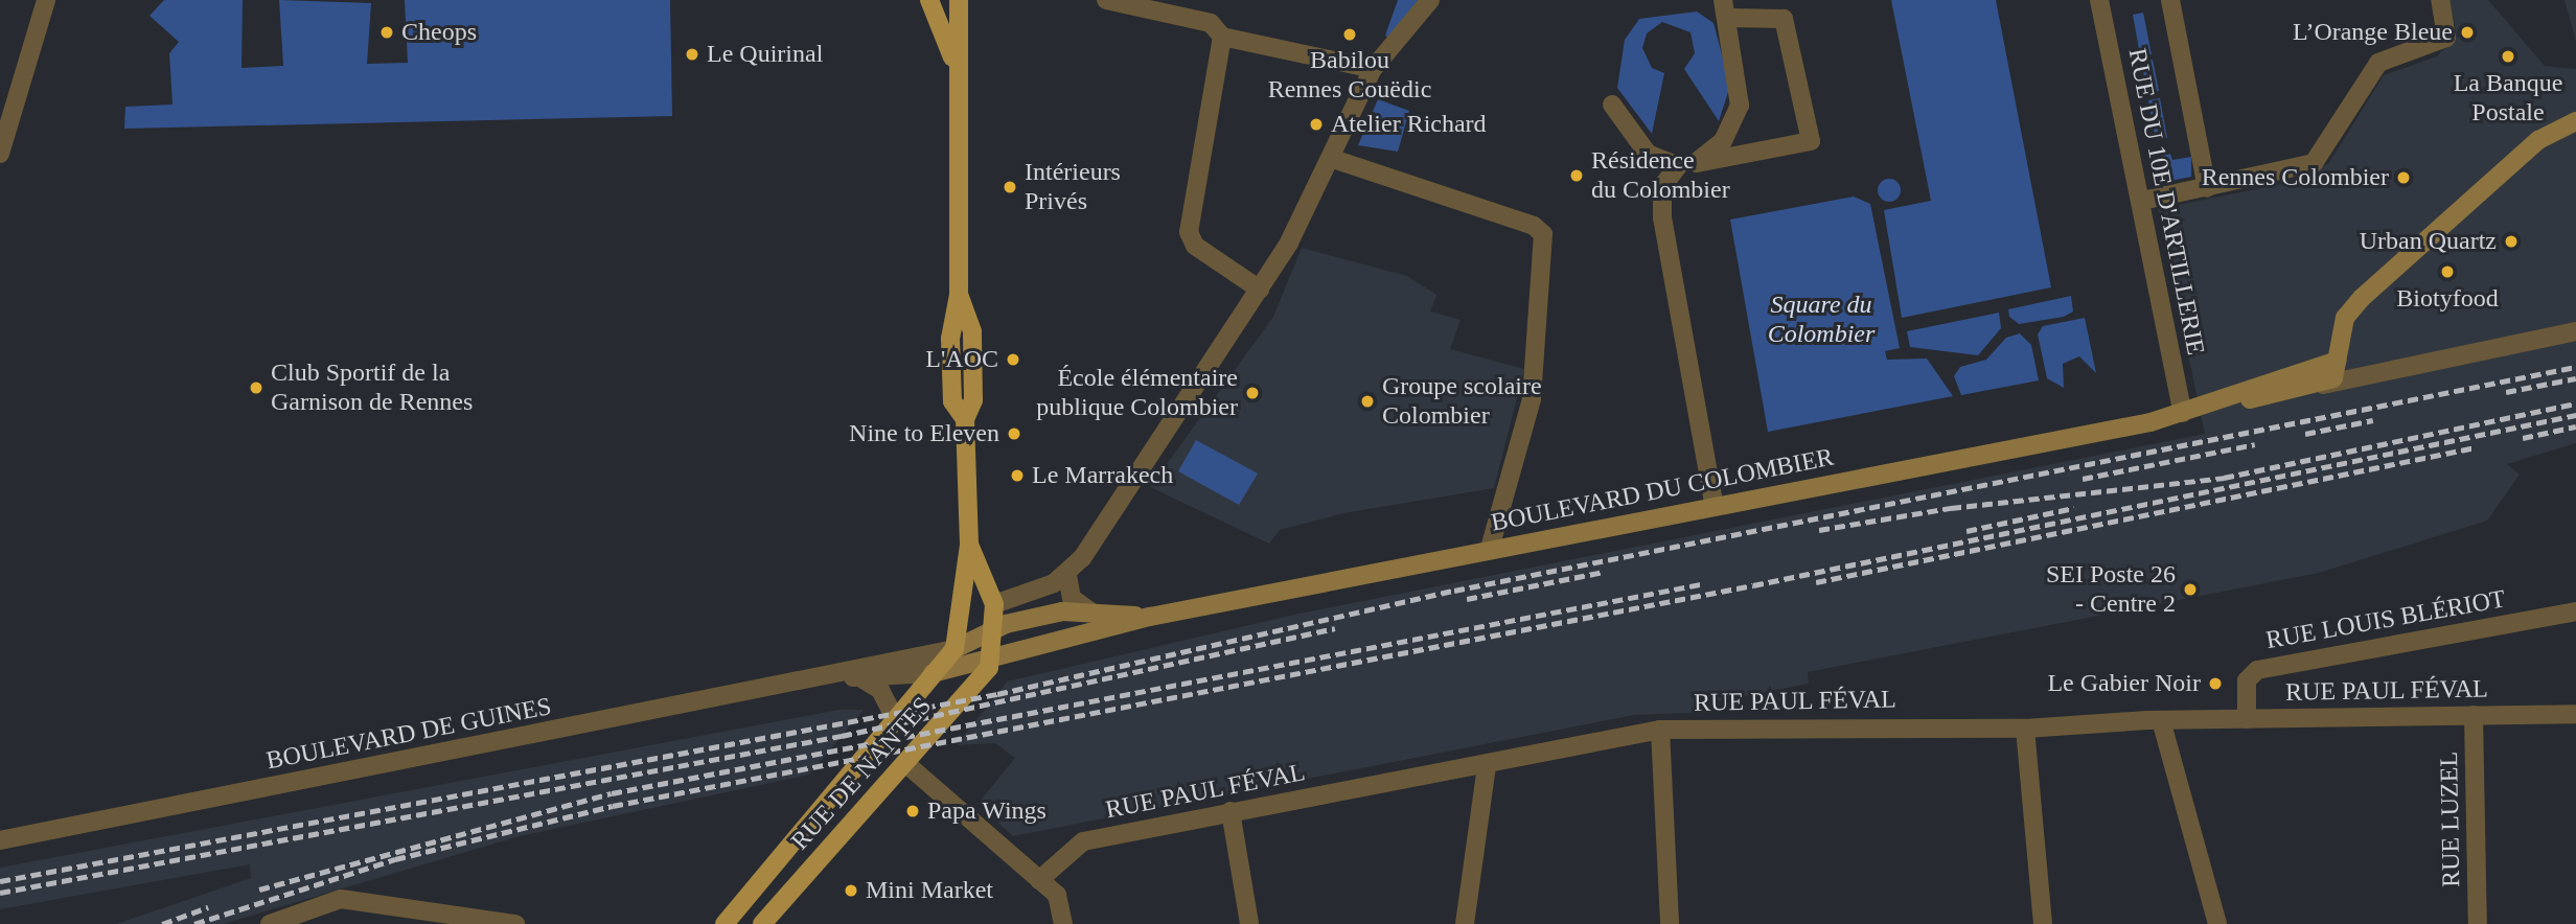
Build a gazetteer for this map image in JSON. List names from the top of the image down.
{
  "streets": {
    "main road": ["BOULEVARD DU COLOMBIER", "RUE DE NANTES"],
    "street": [
      "RUE DU 10E D'ARTILLERIE",
      "RUE LOUIS BLÉRIOT",
      "RUE PAUL FÉVAL",
      "BOULEVARD DE GUINES",
      "RUE LUZEL"
    ]
  },
  "crossings": [
    ["RUE DU 10E D'ARTILLERIE", "BOULEVARD DU COLOMBIER"],
    ["BOULEVARD DU COLOMBIER", "BOULEVARD DE GUINES"],
    ["BOULEVARD DU COLOMBIER", "RUE DE NANTES"],
    ["RUE LOUIS BLÉRIOT", "RUE PAUL FÉVAL"],
    ["RUE PAUL FÉVAL", "RUE LUZEL"],
    ["BOULEVARD DE GUINES", "RUE DE NANTES"]
  ],
  "parks": ["Square du Colombier"],
  "places": [
    "Cheops",
    "L’Orange Bleue",
    "Babilou Rennes Couëdic",
    "Le Quirinal",
    "La Banque Postale",
    "Atelier Richard",
    "Résidence du Colombier",
    "Rennes Colombier",
    "Intérieurs Privés",
    "Urban Quartz",
    "Biotyfood",
    "L'AOC",
    "Club Sportif de la Garnison de Rennes",
    "École élémentaire publique Colombier",
    "Groupe scolaire Colombier",
    "Nine to Eleven",
    "Le Marrakech",
    "SEI Poste 26 - Centre 2",
    "Le Gabier Noir",
    "Papa Wings",
    "Mini Market"
  ]
}
